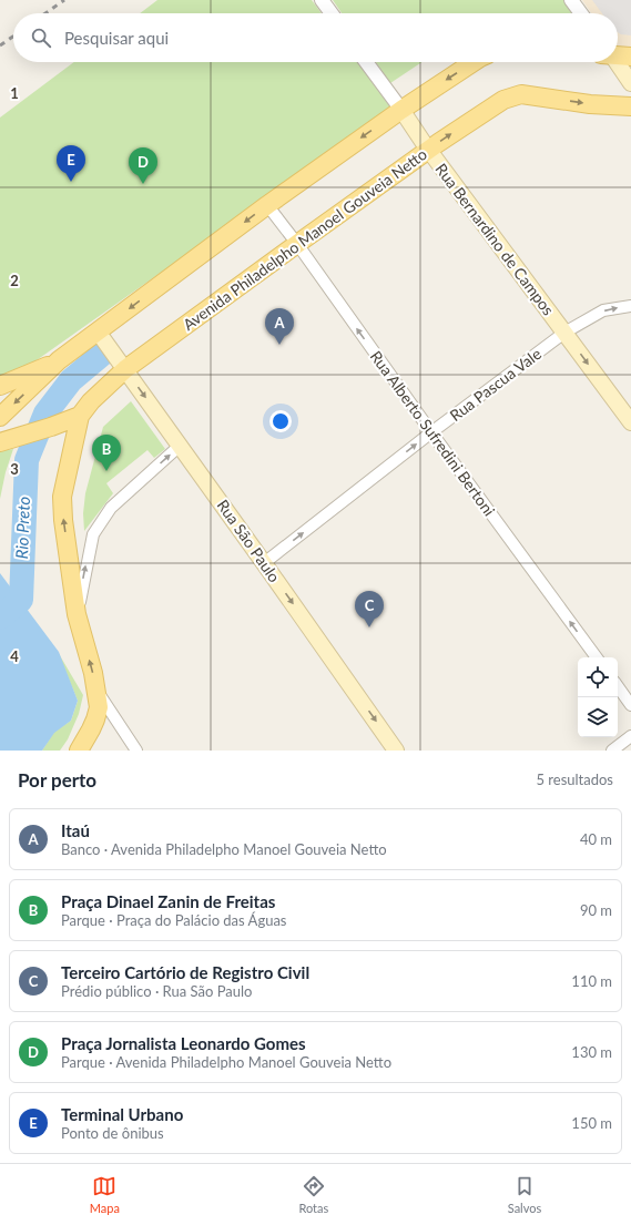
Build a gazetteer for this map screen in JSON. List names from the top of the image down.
{
  "streets": {
    "main road": ["Avenida Philadelpho Manoel Gouveia Netto", "Rua Bernardino de Campos", "Rua São Paulo"],
    "street": ["Rua Pascua Vale", "Rua Alberto Sufredini Bertoni"]
  },
  "crossings": [
    ["Avenida Philadelpho Manoel Gouveia Netto", "Rua Bernardino de Campos"],
    ["Avenida Philadelpho Manoel Gouveia Netto", "Rua Alberto Sufredini Bertoni"],
    ["Avenida Philadelpho Manoel Gouveia Netto", "Rua São Paulo"],
    ["Rua Bernardino de Campos", "Rua Pascua Vale"],
    ["Rua Pascua Vale", "Rua Alberto Sufredini Bertoni"],
    ["Rua Pascua Vale", "Rua São Paulo"]
  ],
  "one_way": ["Rua Pascua Vale", "Rua Alberto Sufredini Bertoni", "Rua São Paulo"],
  "water": ["Rio Preto"],
  "page": {
    "search": "Pesquisar aqui",
    "pins": [
      "E",
      "D",
      "A",
      "B",
      "C"
    ],
    "heading": ["Por perto", "5 resultados"],
    "list": [
      {
        "mark": "A",
        "name": "Itaú",
        "note": "Banco · Avenida Philadelpho Manoel Gouveia Netto",
        "value": "40 m"
      },
      {
        "mark": "B",
        "name": "Praça Dinael Zanin de Freitas",
        "note": "Parque · Praça do Palácio das Águas",
        "value": "90 m"
      },
      {
        "mark": "C",
        "name": "Terceiro Cartório de Registro Civil",
        "note": "Prédio público · Rua São Paulo",
        "value": "110 m"
      },
      {
        "mark": "D",
        "name": "Praça Jornalista Leonardo Gomes",
        "note": "Parque · Avenida Philadelpho Manoel Gouveia Netto",
        "value": "130 m"
      },
      {
        "mark": "E",
        "name": "Terminal Urbano",
        "note": "Ponto de ônibus",
        "value": "150 m"
      }
    ],
    "nav": ["Mapa", "Rotas", "Salvos"]
  },
  "grid": {
    "rows": [
      "1",
      "2",
      "3",
      "4"
    ]
  }
}
